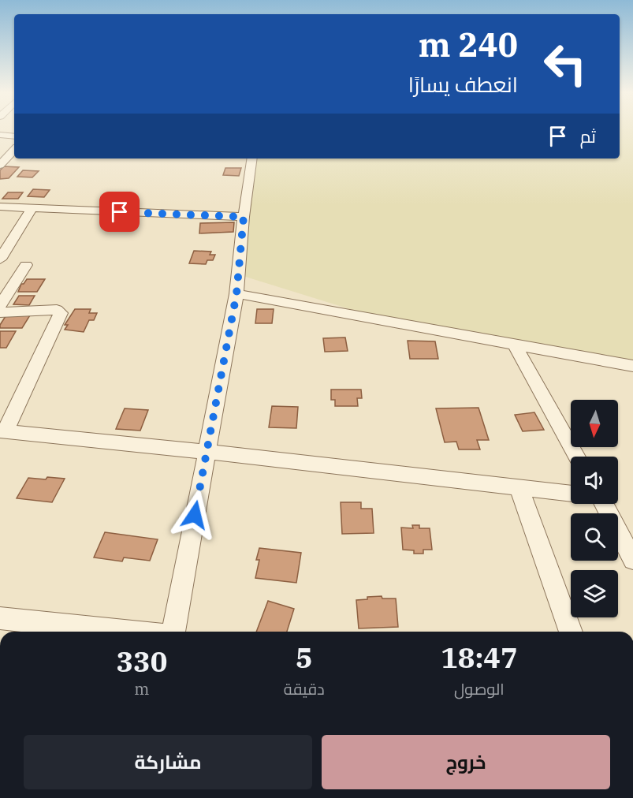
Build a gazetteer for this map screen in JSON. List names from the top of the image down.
{
  "north": "bottom",
  "page": {
    "turn": ["240 m", "انعطف يسارًا"],
    "then": "ثم",
    "eta": [
      "18:47",
      "الوصول",
      "5",
      "دقيقة",
      "330",
      "m"
    ],
    "buttons": ["خروج", "مشاركة"]
  }
}
